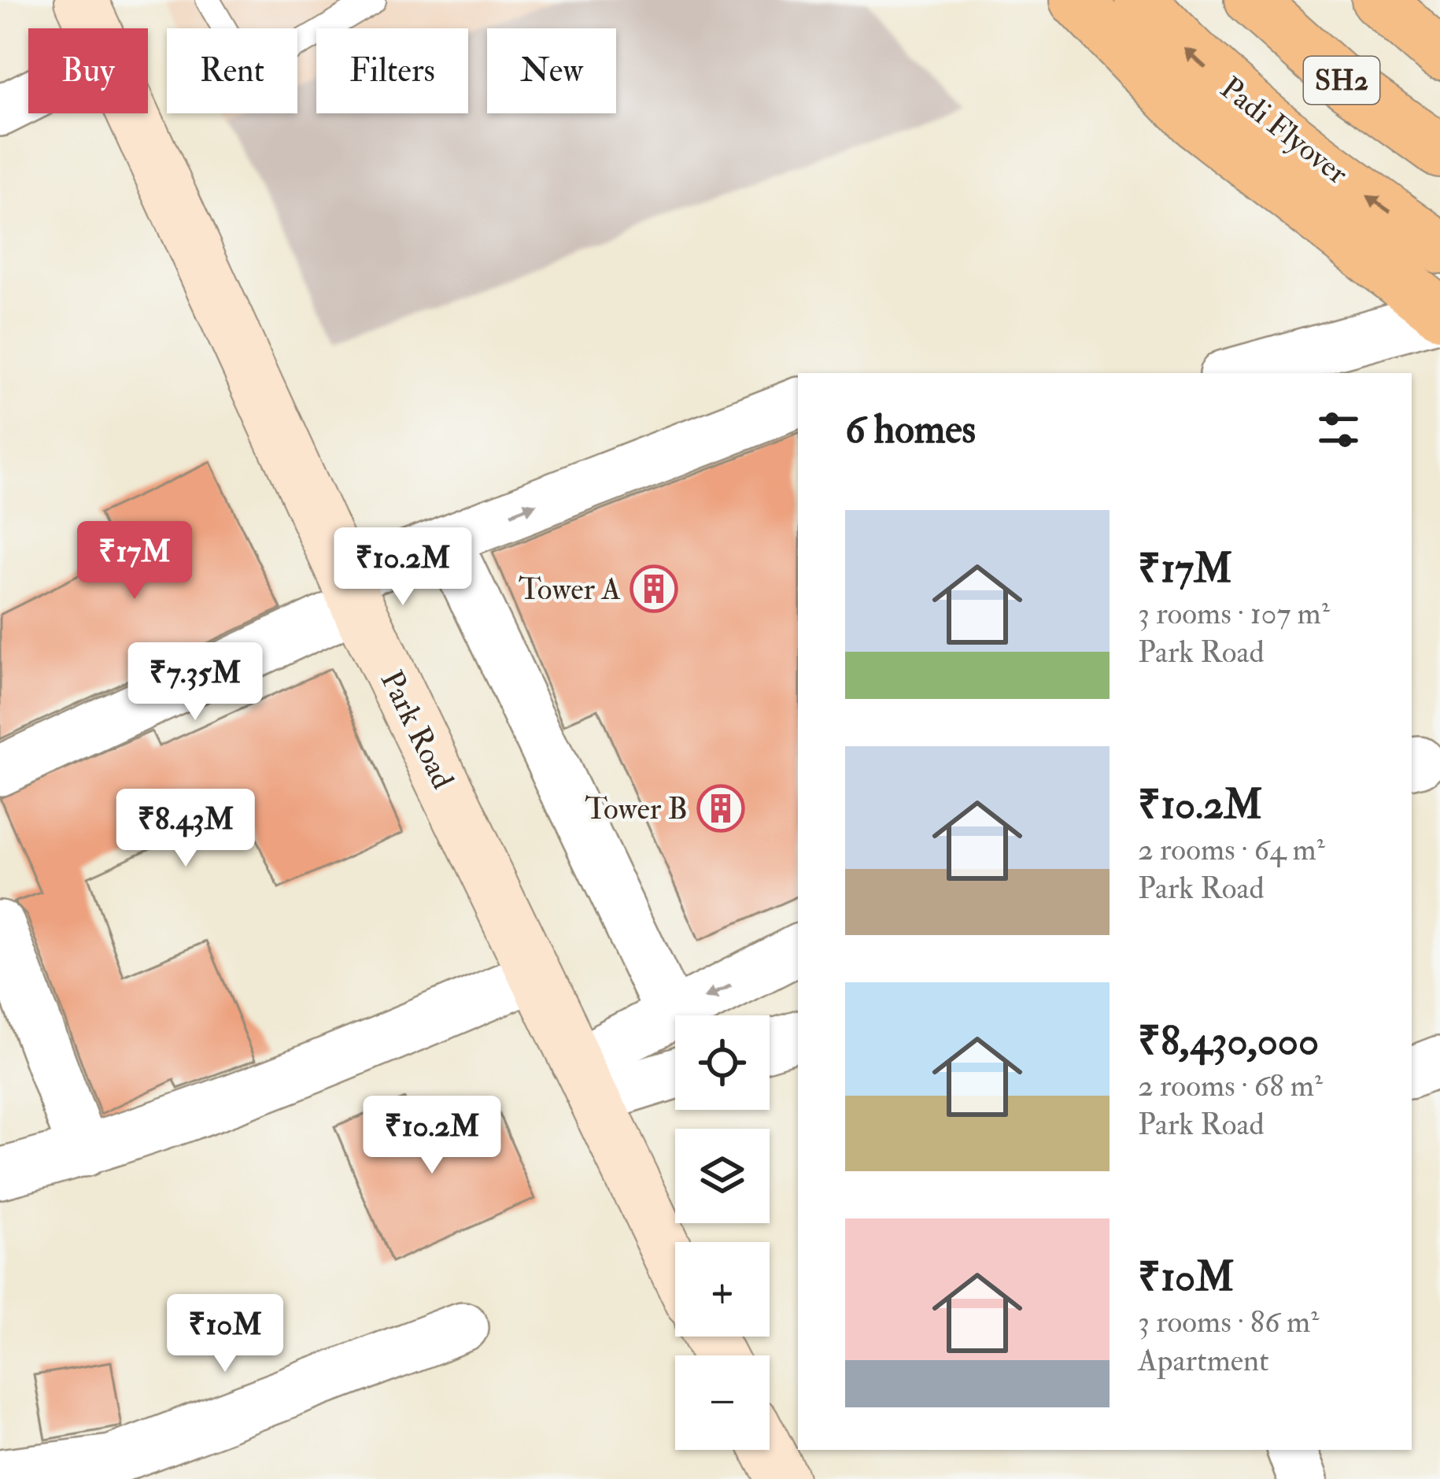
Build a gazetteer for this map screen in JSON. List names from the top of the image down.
{
  "streets": {
    "main road": ["SH2", "Padi Flyover"],
    "street": ["Park Road"]
  },
  "places": {
    "building": ["Tower A", "Tower B"]
  },
  "page": {
    "chip": [
      "Buy",
      "Rent",
      "Filters",
      "New"
    ],
    "heading": "6 homes",
    "list": [
      {
        "name": "₹17M",
        "note": "3 rooms · 107 m² · Park Road"
      },
      {
        "name": "₹10.2M",
        "note": "2 rooms · 64 m² · Park Road"
      },
      {
        "name": "₹8,430,000",
        "note": "2 rooms · 68 m² · Park Road"
      },
      {
        "name": "₹10M",
        "note": "3 rooms · 86 m² · Apartment"
      }
    ],
    "price": [
      "₹17M",
      "₹10.2M",
      "₹7.35M",
      "₹8.43M",
      "₹10.2M",
      "₹10M"
    ],
    "map_buttons": ["+", "−"]
  }
}
